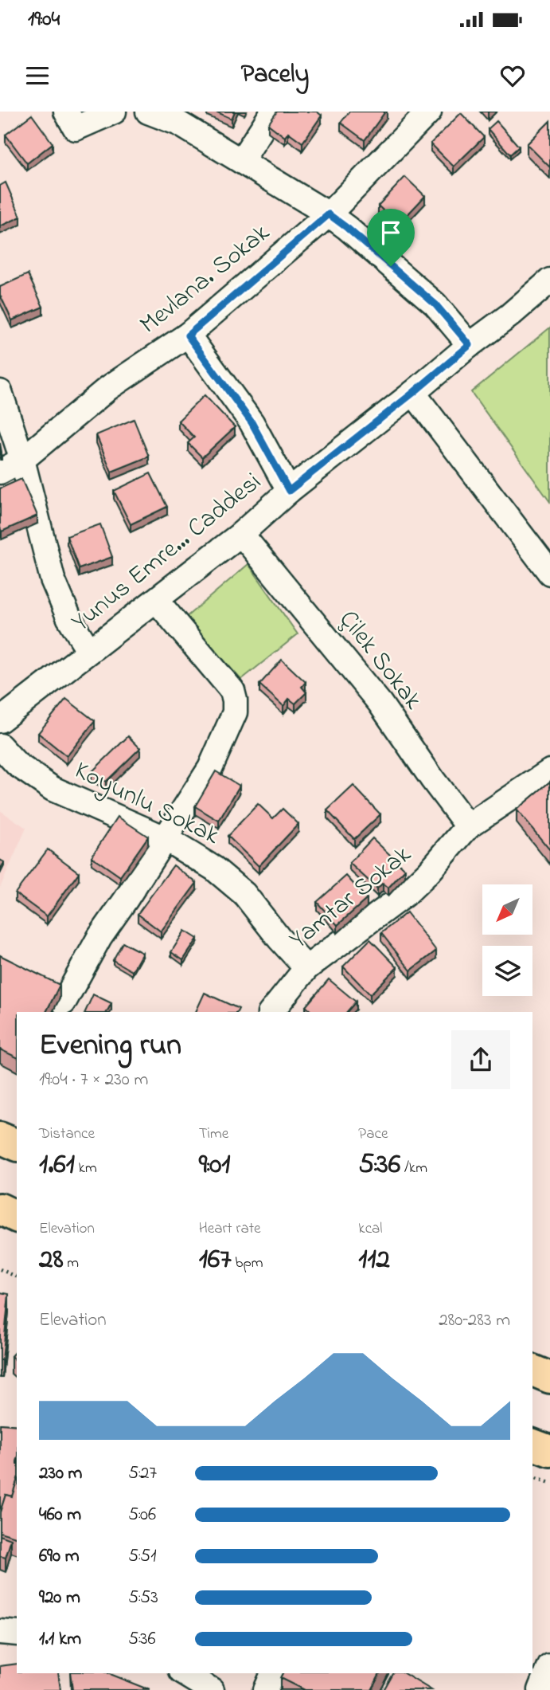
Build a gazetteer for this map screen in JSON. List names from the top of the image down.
{
  "streets": {
    "street": [
      "Mevlana. Sokak",
      "Yunus Emre... Caddesi",
      "Çilek Sokak",
      "Koyunlu Sokak",
      "Yamtar Sokak"
    ]
  },
  "crossings": [
    ["Yunus Emre... Caddesi", "Çilek Sokak"],
    ["Çilek Sokak", "Yamtar Sokak"],
    ["Koyunlu Sokak", "Yamtar Sokak"]
  ],
  "north": "bottom left",
  "page": {
    "status": "19:04",
    "header": "Pacely",
    "heading": ["Evening run", "19:04 · 7 × 230 m"],
    "stats": [
      ["Distance", "1.61 km"],
      ["Time", "9:01"],
      ["Pace", "5:36 /km"],
      ["Elevation", "28 m"],
      ["Heart rate", "167 bpm"],
      ["kcal", "112"]
    ],
    "chart": ["Elevation", "280–283 m"],
    "list": [
      {
        "name": "230 m",
        "note": "5:27"
      },
      {
        "name": "460 m",
        "note": "5:06"
      },
      {
        "name": "690 m",
        "note": "5:51"
      },
      {
        "name": "920 m",
        "note": "5:53"
      },
      {
        "name": "1.1 km",
        "note": "5:36"
      }
    ]
  }
}
